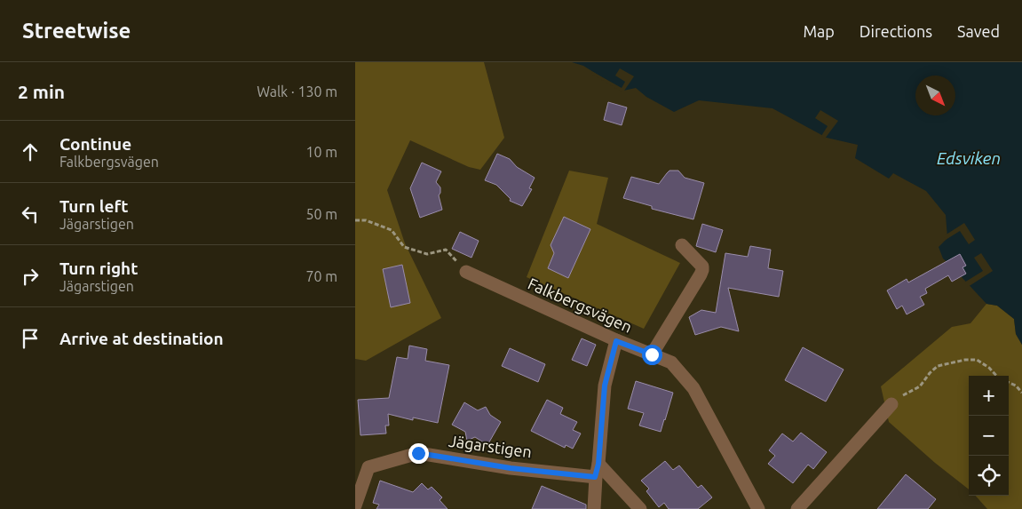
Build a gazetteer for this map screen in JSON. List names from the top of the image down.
{
  "streets": {
    "street": ["Falkbergsvägen", "Jägarstigen"]
  },
  "water": ["Edsviken"],
  "north": "bottom right",
  "page": {
    "header": "Streetwise",
    "nav": ["Map", "Directions", "Saved"],
    "heading": ["2 min", "Walk · 130 m"],
    "list": [
      ["Continue", "Falkbergsvägen", "10 m"],
      ["Turn left", "Jägarstigen", "50 m"],
      ["Turn right", "Jägarstigen", "70 m"],
      "Arrive at destination"
    ],
    "map_buttons": ["+", "−"]
  }
}
